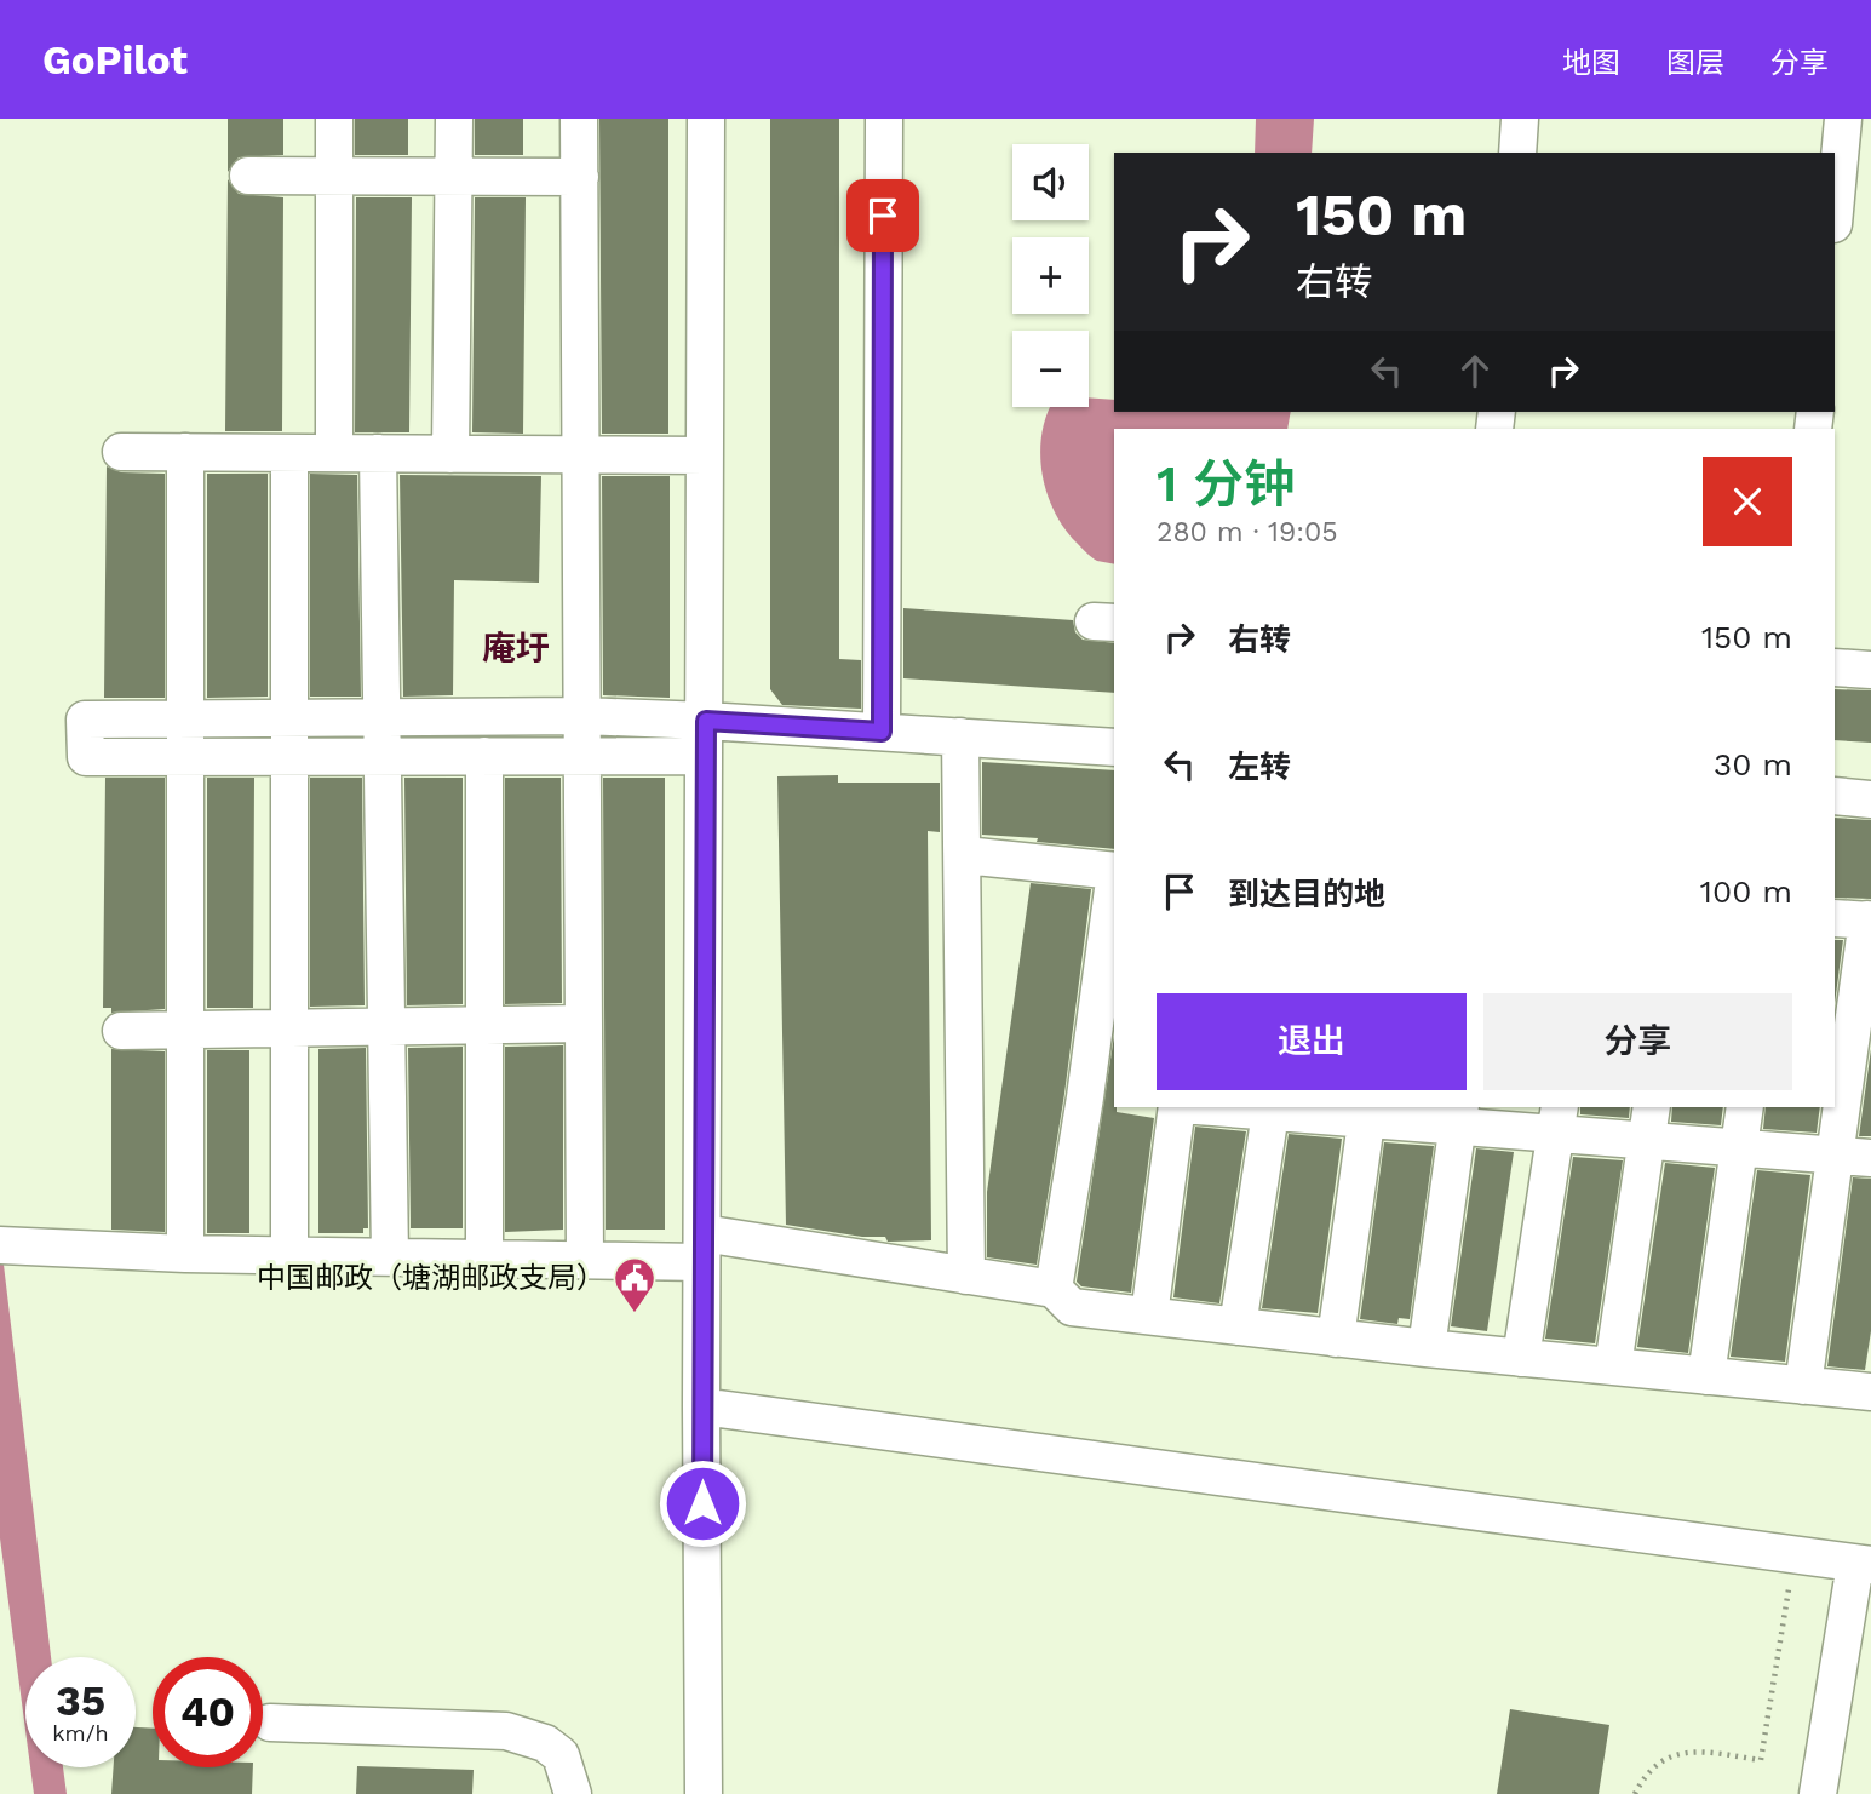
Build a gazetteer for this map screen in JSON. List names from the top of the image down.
{
  "districts": ["庵圩"],
  "places": {
    "public building": ["中国邮政（塘湖邮政支局）"]
  },
  "page": {
    "header": "GoPilot",
    "nav": ["地图", "图层", "分享"],
    "map_buttons": ["+", "−"],
    "turn": ["150 m", "右转"],
    "heading": ["1 分钟", "280 m · 19:05"],
    "list": [
      {
        "name": "右转",
        "value": "150 m"
      },
      {
        "name": "左转",
        "value": "30 m"
      },
      {
        "name": "到达目的地",
        "value": "100 m"
      }
    ],
    "buttons": ["退出", "分享"],
    "speed": "35 km/h",
    "limit": "40"
  }
}
